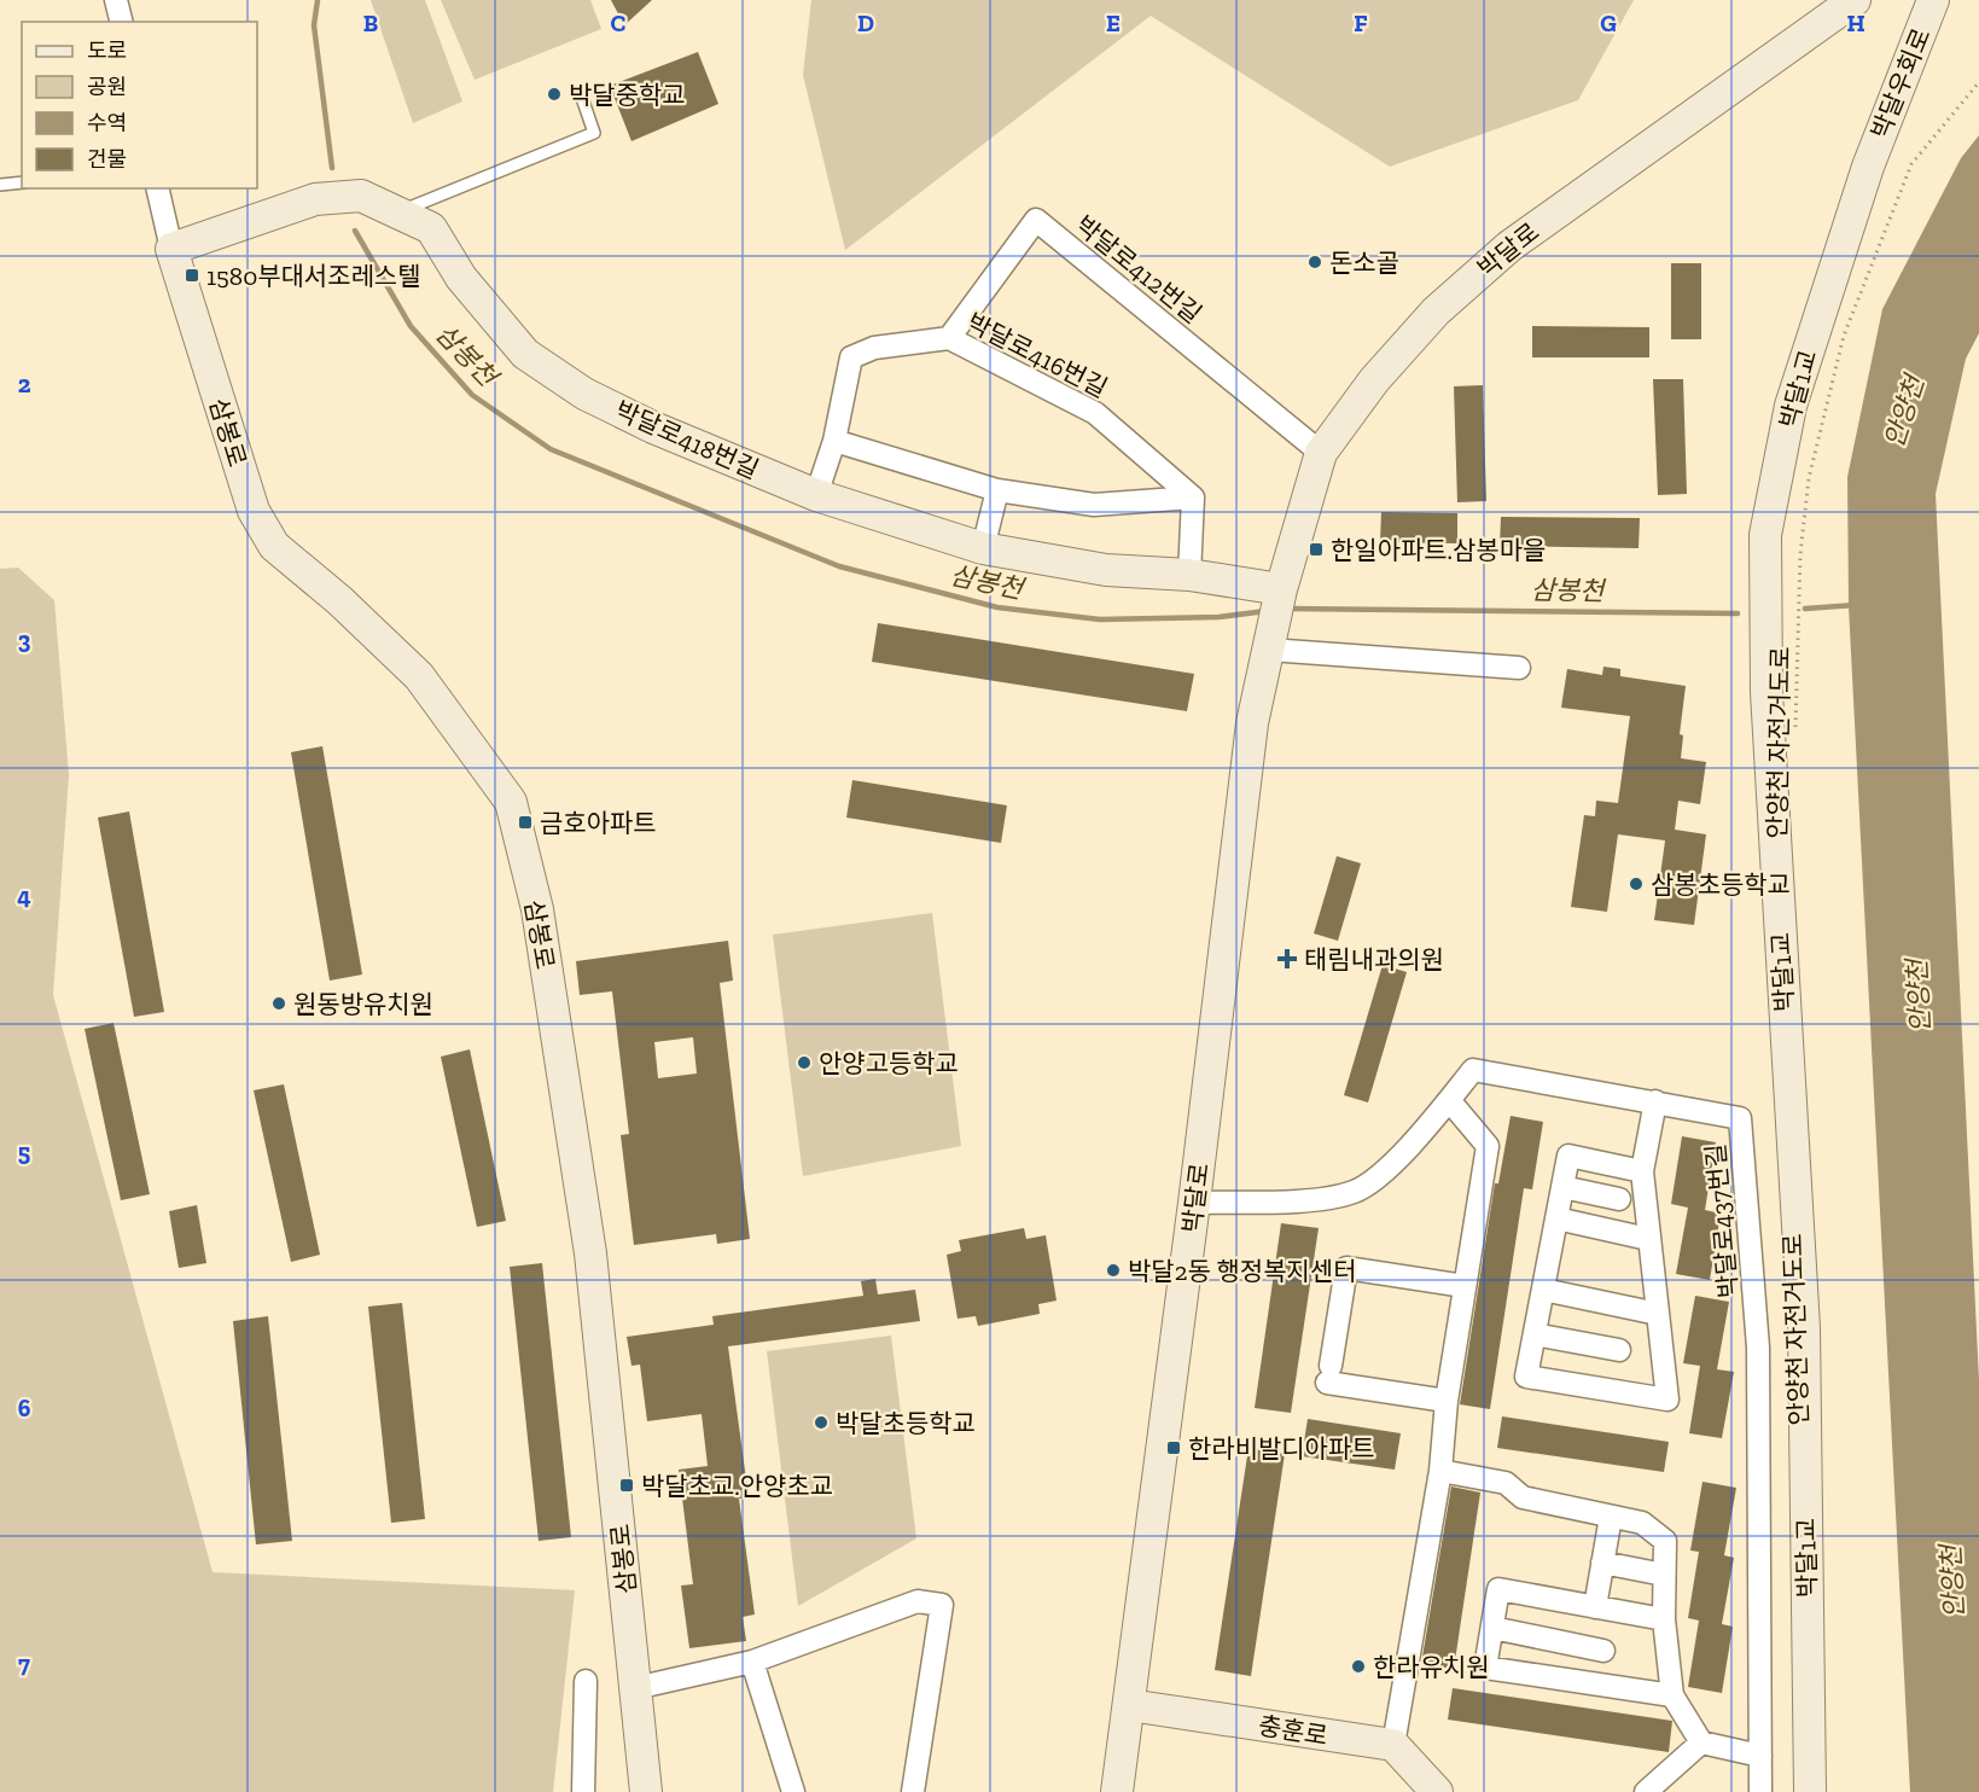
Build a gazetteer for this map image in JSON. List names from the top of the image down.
{
  "streets": {
    "street": [
      "박달우회로",
      "박달로",
      "박달로412번길",
      "박달로416번길",
      "박달1교",
      "삼봉로",
      "박달로418번길",
      "박달로437번길",
      "충훈로"
    ],
    "path": ["안양천 자전거도로"]
  },
  "crossings": [
    ["박달우회로", "박달1교"],
    ["박달로", "박달로412번길"],
    ["박달로", "박달로418번길"],
    ["박달로", "박달로437번길"],
    ["박달로", "충훈로"],
    ["박달로412번길", "박달로416번길"],
    ["박달로416번길", "박달로418번길"],
    ["삼봉로", "박달로418번길"]
  ],
  "water": ["삼봉천", "안양천"],
  "places": {
    "other": [
      "박달중학교",
      "돈소골",
      "삼봉초등학교",
      "원동방유치원",
      "안양고등학교",
      "박달2동 행정복지센터",
      "박달초등학교",
      "한라유치원"
    ],
    "transit": [
      "1580부대서조레스텔",
      "한일아파트.삼봉마을",
      "금호아파트",
      "한라비발디아파트",
      "박달초교.안양초교"
    ],
    "health": ["태림내과의원"]
  },
  "legend": [
    "도로",
    "공원",
    "수역",
    "건물"
  ],
  "grid": {
    "columns": [
      "B",
      "C",
      "D",
      "E",
      "F",
      "G",
      "H"
    ],
    "rows": [
      "2",
      "3",
      "4",
      "5",
      "6",
      "7"
    ]
  }
}
